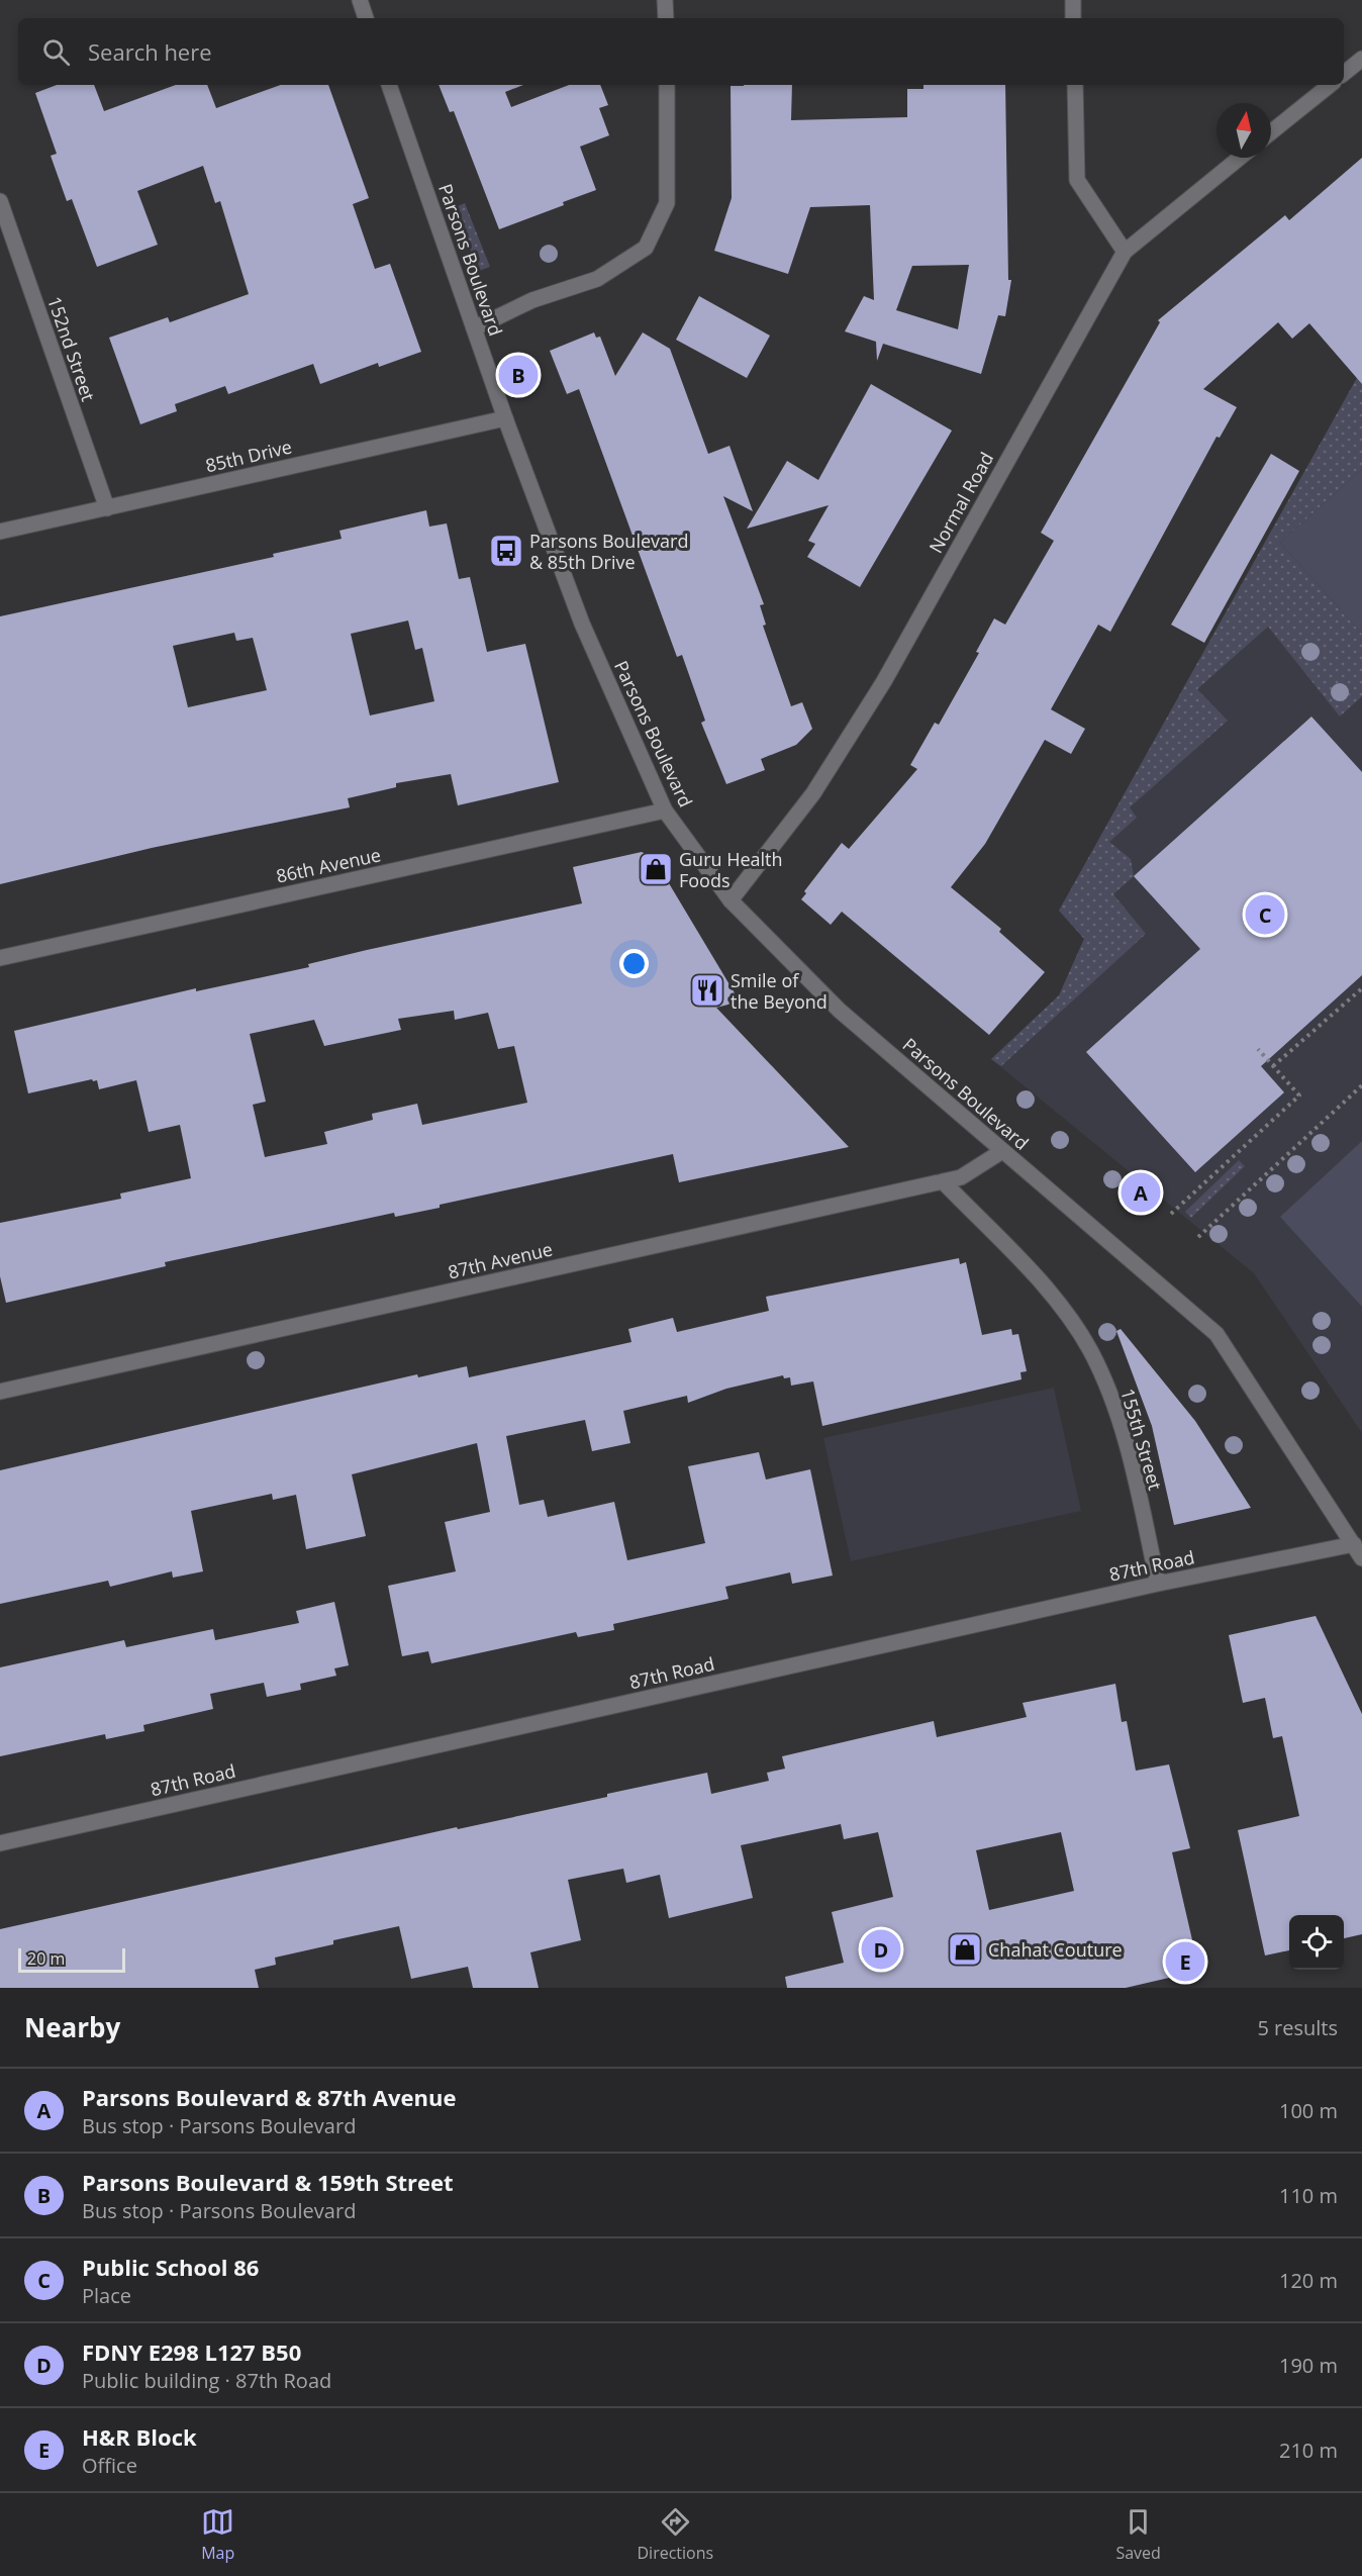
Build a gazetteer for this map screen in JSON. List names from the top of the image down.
{
  "streets": {
    "street": [
      "Parsons Boulevard",
      "152nd Street",
      "85th Drive",
      "Normal Road",
      "86th Avenue",
      "87th Avenue",
      "155th Street",
      "87th Road"
    ]
  },
  "crossings": [
    ["Parsons Boulevard", "85th Drive"],
    ["Parsons Boulevard", "Normal Road"],
    ["Parsons Boulevard", "86th Avenue"],
    ["Parsons Boulevard", "87th Avenue"],
    ["Parsons Boulevard", "87th Road"],
    ["152nd Street", "85th Drive"],
    ["87th Avenue", "155th Street"],
    ["155th Street", "87th Road"]
  ],
  "places": {
    "bus stop": ["Parsons Boulevard & 85th Drive"],
    "shop": ["Guru Health Foods", "Chahat Couture"],
    "restaurant": ["Smile of the Beyond"]
  },
  "scale_bar": "20 m",
  "north": "top",
  "page": {
    "search": "Search here",
    "pins": [
      "B",
      "C",
      "A",
      "D",
      "E"
    ],
    "scale": "20 m",
    "heading": ["Nearby", "5 results"],
    "list": [
      {
        "mark": "A",
        "name": "Parsons Boulevard & 87th Avenue",
        "note": "Bus stop · Parsons Boulevard",
        "value": "100 m"
      },
      {
        "mark": "B",
        "name": "Parsons Boulevard & 159th Street",
        "note": "Bus stop · Parsons Boulevard",
        "value": "110 m"
      },
      {
        "mark": "C",
        "name": "Public School 86",
        "note": "Place",
        "value": "120 m"
      },
      {
        "mark": "D",
        "name": "FDNY E298 L127 B50",
        "note": "Public building · 87th Road",
        "value": "190 m"
      },
      {
        "mark": "E",
        "name": "H&R Block",
        "note": "Office",
        "value": "210 m"
      }
    ],
    "nav": ["Map", "Directions", "Saved"]
  }
}
